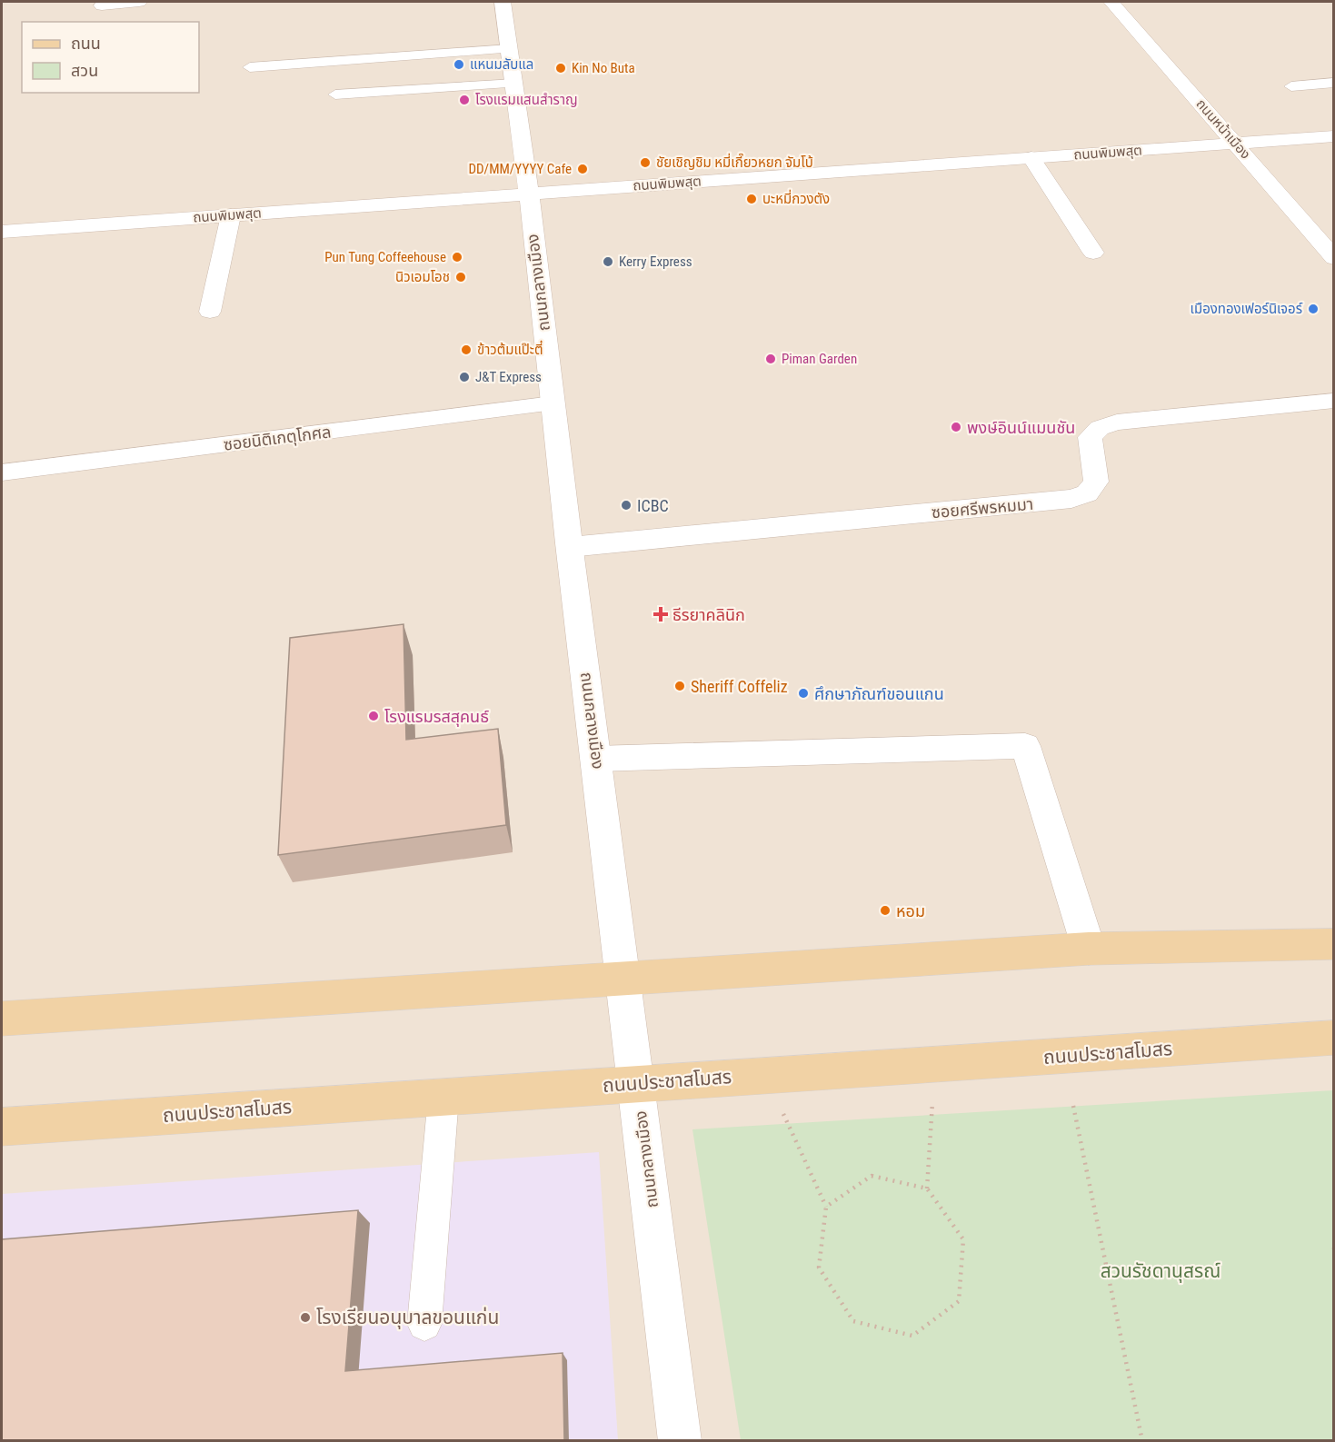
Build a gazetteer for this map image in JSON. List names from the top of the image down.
{
  "streets": {
    "main road": ["ถนนประชาสโมสร"],
    "street": [
      "ถนนหน้าเมือง",
      "ถนนพิมพสุต",
      "ถนนกลางเมือง",
      "ซอยนิติเกตุโกศล",
      "ซอยศรีพรหมมา"
    ]
  },
  "crossings": [
    ["ถนนหน้าเมือง", "ถนนพิมพสุต"],
    ["ถนนพิมพสุต", "ถนนกลางเมือง"],
    ["ถนนกลางเมือง", "ซอยนิติเกตุโกศล"],
    ["ถนนกลางเมือง", "ซอยศรีพรหมมา"],
    ["ถนนกลางเมือง", "ถนนประชาสโมสร"]
  ],
  "parks": ["สวนรัชดานุสรณ์"],
  "places": {
    "other": [
      "แหนมลับแล",
      "Kin No Buta",
      "โรงแรมแสนสำราญ",
      "ชัยเชิญชิม หมี่เกี๊ยวหยก จัมโบ้",
      "DD/MM/YYYY Cafe",
      "บะหมี่กวงตัง",
      "Pun Tung Coffeehouse",
      "Kerry Express",
      "นิวเอมโอช",
      "เมืองทองเฟอร์นิเจอร์",
      "ข้าวต้มแป๊ะตี๋",
      "Piman Garden",
      "J&T Express",
      "พงษ์อินน์แมนชัน",
      "ICBC",
      "Sheriff Coffeliz",
      "ศึกษาภัณฑ์ขอนแกน",
      "โรงแรมรสสุคนธ์",
      "หอม",
      "โรงเรียนอนุบาลขอนแก่น"
    ],
    "health": ["ธีรยาคลินิก"]
  },
  "legend": ["ถนน", "สวน"]
}
